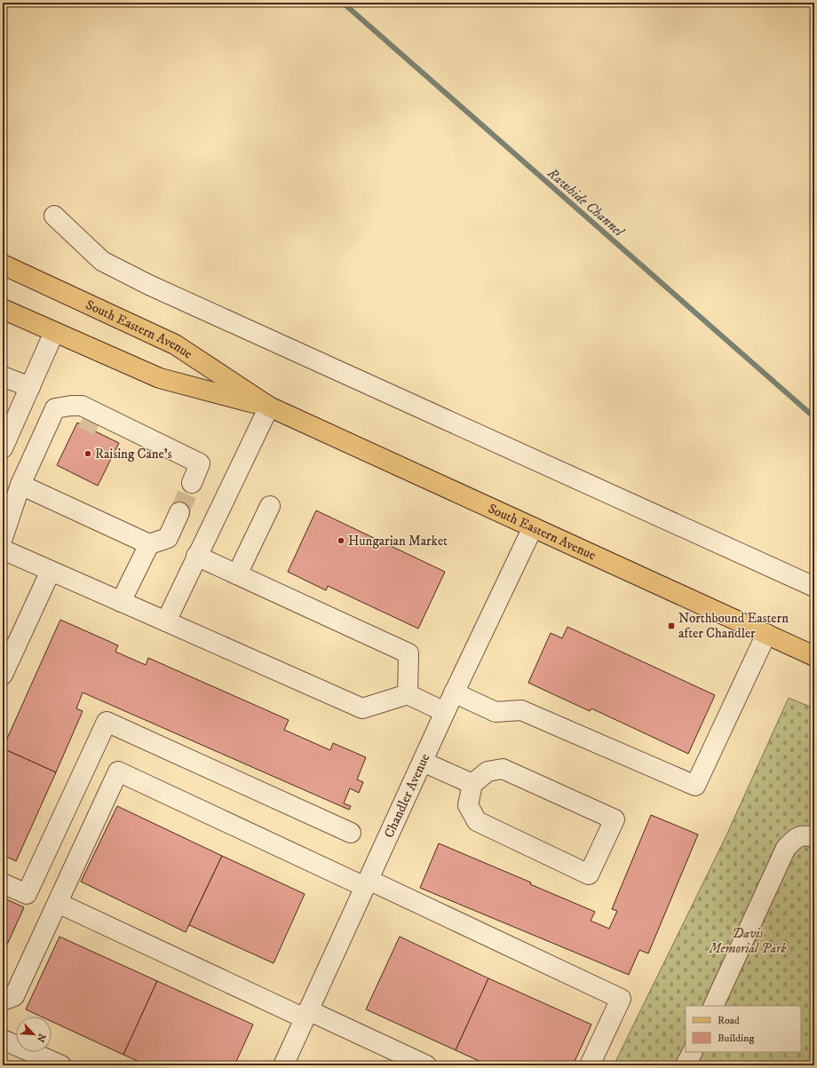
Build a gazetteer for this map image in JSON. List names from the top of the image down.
{
  "streets": {
    "main road": ["South Eastern Avenue"],
    "street": ["Chandler Avenue"]
  },
  "crossings": [
    ["South Eastern Avenue", "Chandler Avenue"]
  ],
  "water": ["Rawhide Channel"],
  "parks": ["Davis Memorial Park"],
  "places": {
    "other": ["Raising Cane's", "Hungarian Market"],
    "transit": ["Northbound Eastern after Chandler"]
  },
  "legend": ["Road", "Building"],
  "north": "bottom right"
}
